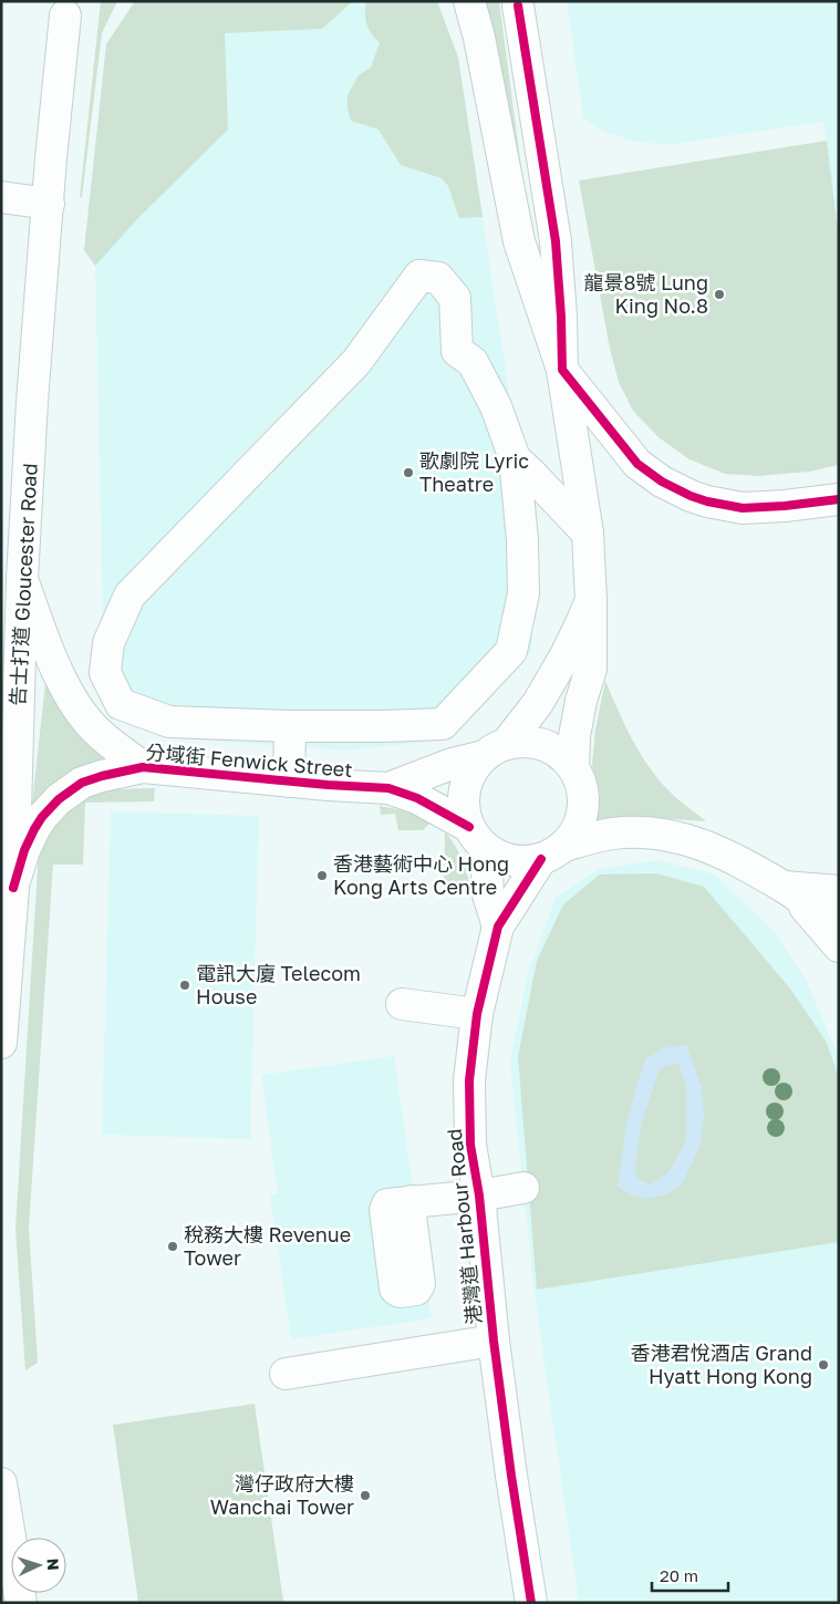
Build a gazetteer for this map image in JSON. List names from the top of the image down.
{
  "streets": {
    "main road": ["告士打道 Gloucester Road", "分域街 Fenwick Street", "港灣道 Harbour Road"]
  },
  "crossings": [
    ["告士打道 Gloucester Road", "分域街 Fenwick Street"],
    ["分域街 Fenwick Street", "港灣道 Harbour Road"]
  ],
  "places": [
    "龍景8號 Lung King No.8",
    "歌劇院 Lyric Theatre",
    "香港藝術中心 Hong Kong Arts Centre",
    "電訊大廈 Telecom House",
    "稅務大樓 Revenue Tower",
    "香港君悅酒店 Grand Hyatt Hong Kong",
    "灣仔政府大樓 Wanchai Tower"
  ],
  "scale_bar": "20 m",
  "north": "right"
}
